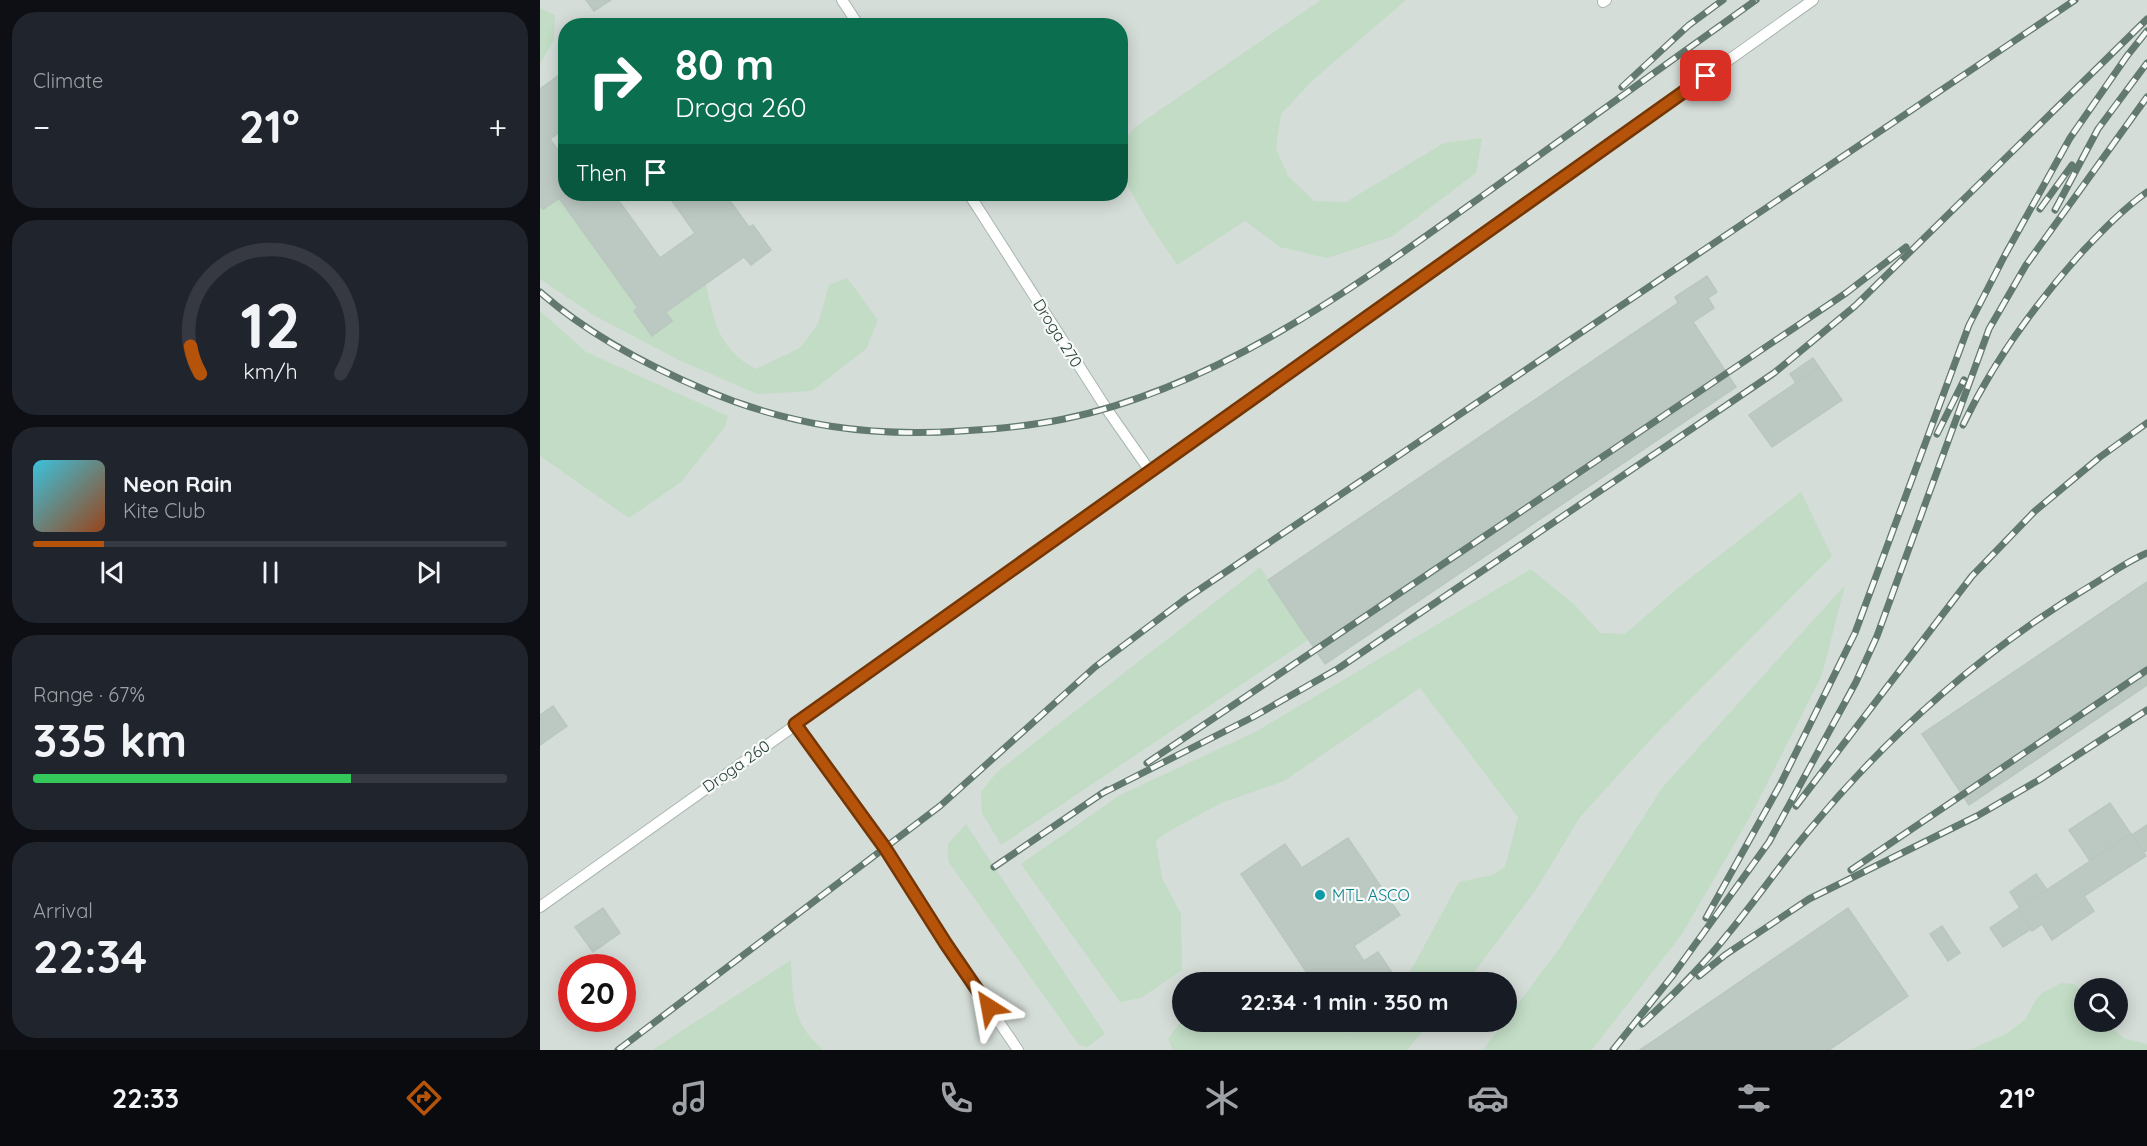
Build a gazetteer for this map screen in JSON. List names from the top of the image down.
{
  "streets": {
    "lane": ["Droga 270", "Droga 260"]
  },
  "crossings": [
    ["Droga 270", "Droga 260"]
  ],
  "places": ["MTL ASCO"],
  "page": {
    "tile": [
      "Climate",
      ["Range · 67%", "335 km"],
      ["Arrival", "22:34"]
    ],
    "turn": ["80 m", "Droga 260"],
    "heat": ["−", "21°", "+"],
    "then": "Then",
    "song": ["Neon Rain", "Kite Club"],
    "limit": "20",
    "trip": "22:34 · 1 min · 350 m",
    "tabs": ["22:33", "21°"],
    "gauge": ["12", "km/h"]
  }
}
